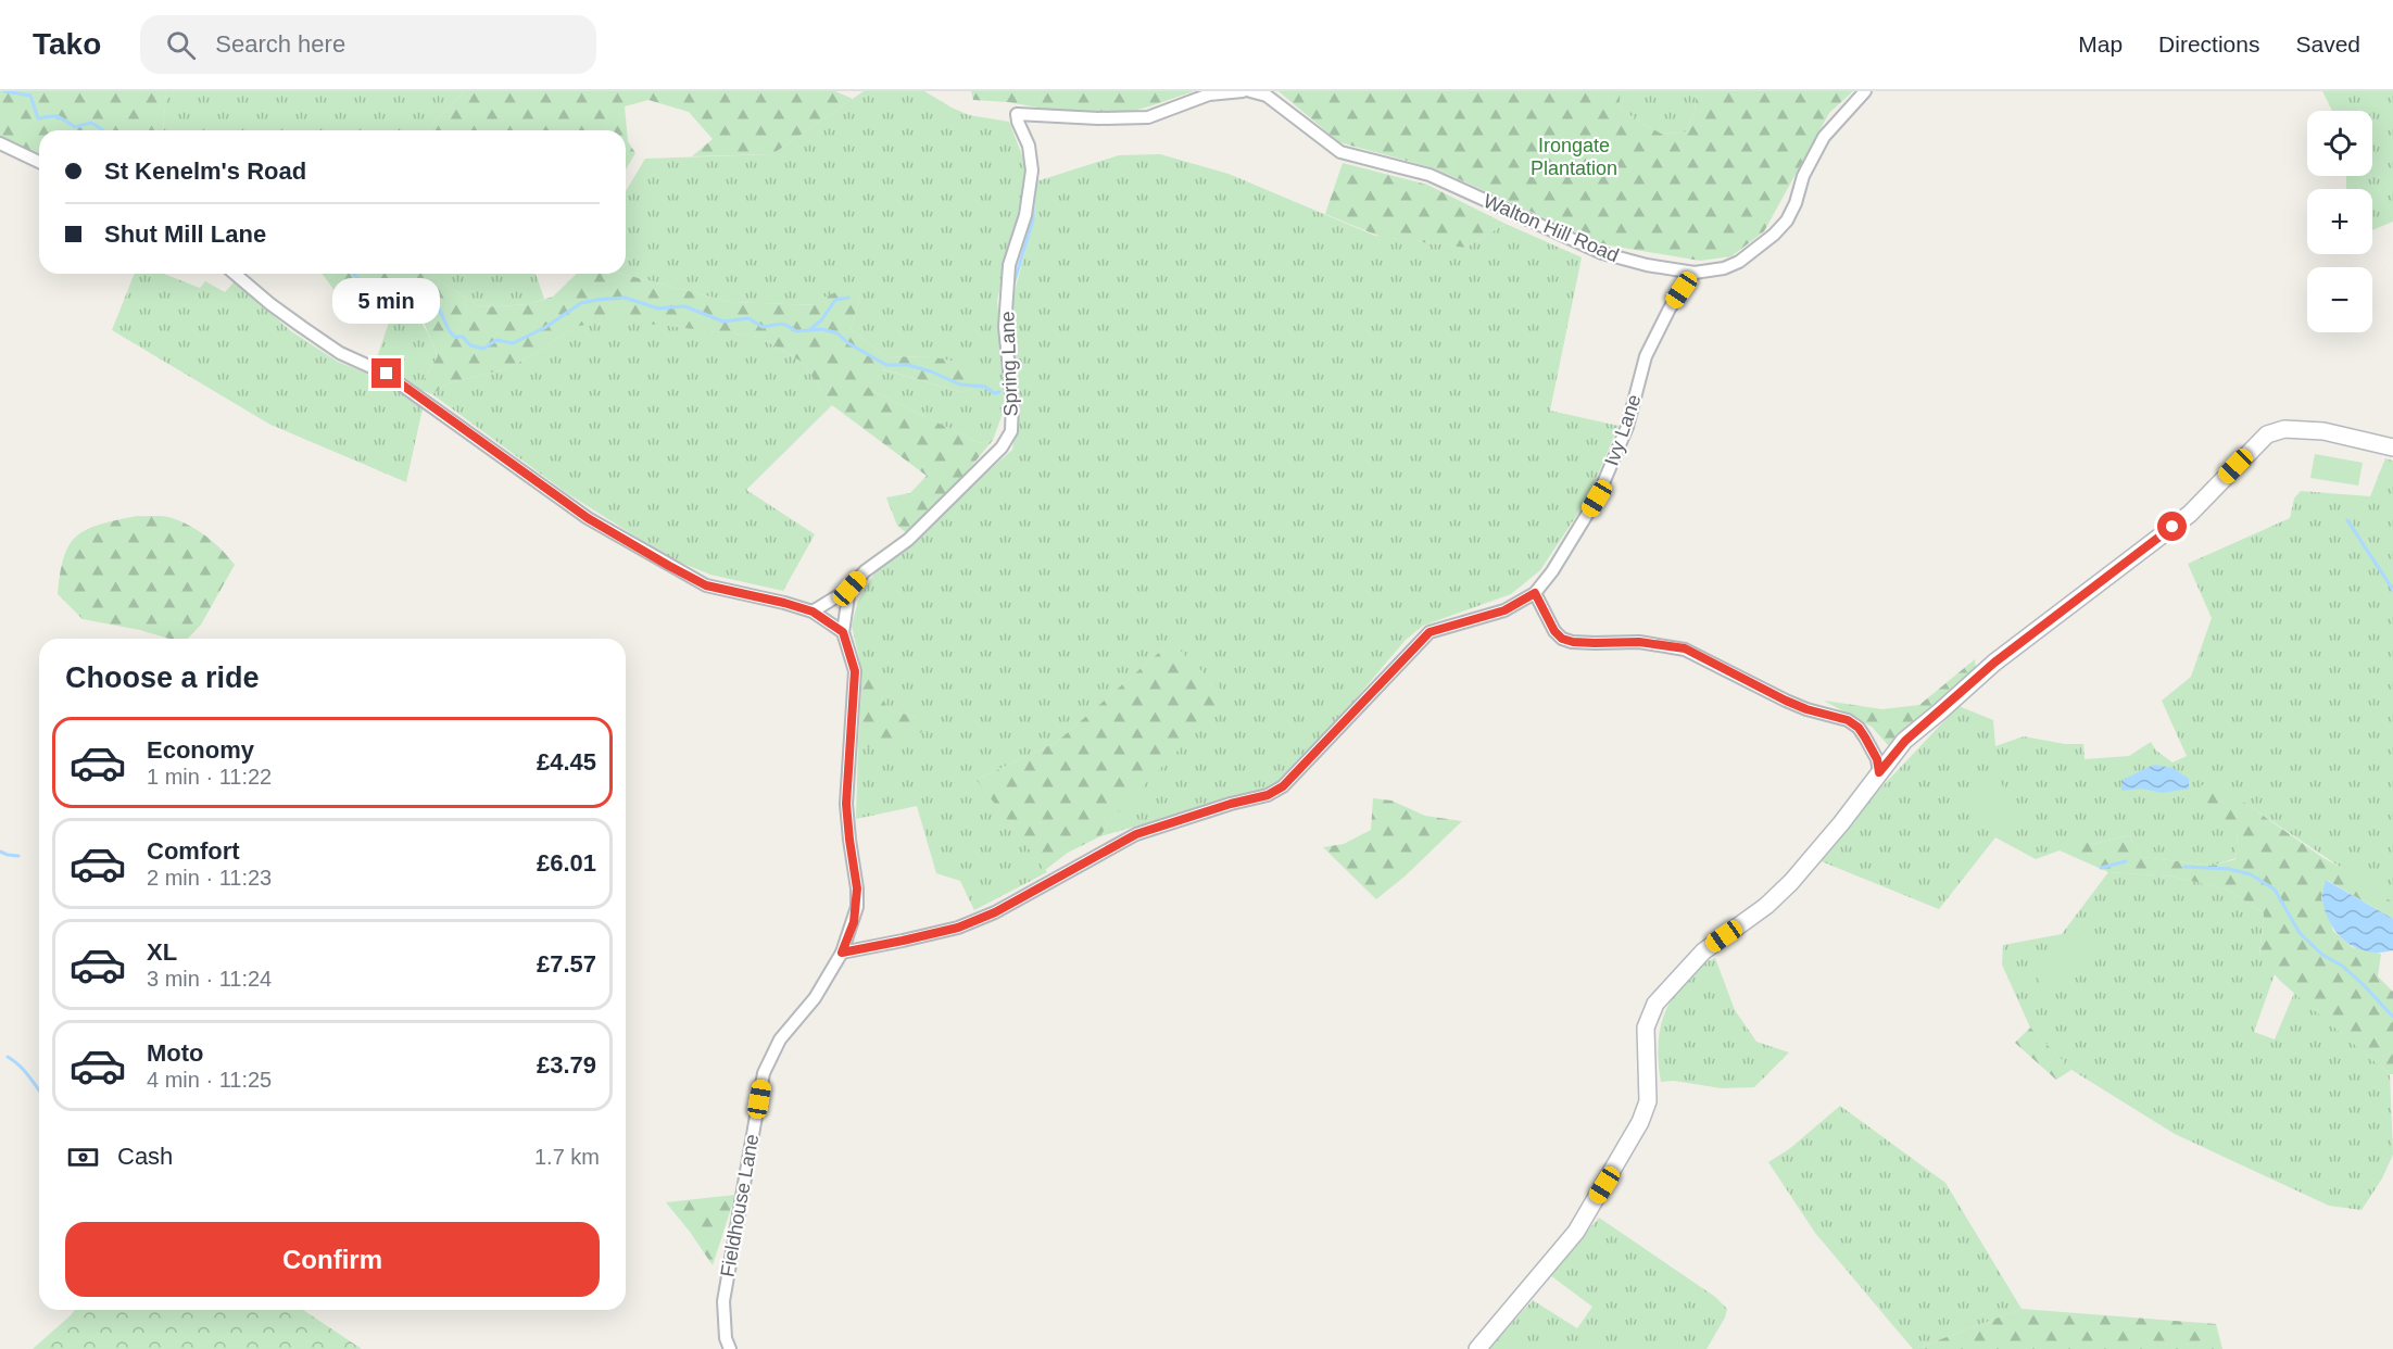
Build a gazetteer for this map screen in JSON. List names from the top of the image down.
{
  "streets": {
    "street": [
      "Walton Hill Road",
      "Spring Lane",
      "Ivy Lane",
      "Fieldhouse Lane"
    ]
  },
  "crossings": [
    ["Walton Hill Road", "Ivy Lane"]
  ],
  "parks": ["Irongate Plantation"],
  "page": {
    "header": "Tako",
    "search": "Search here",
    "nav": ["Map", "Directions", "Saved"],
    "map_buttons": ["+", "−"],
    "banner": ["St Kenelm's Road", "Shut Mill Lane"],
    "bubble": "5 min",
    "heading": "Choose a ride",
    "list": [
      {
        "name": "Economy",
        "note": "1 min · 11:22",
        "value": "£4.45"
      },
      {
        "name": "Comfort",
        "note": "2 min · 11:23",
        "value": "£6.01"
      },
      {
        "name": "XL",
        "note": "3 min · 11:24",
        "value": "£7.57"
      },
      {
        "name": "Moto",
        "note": "4 min · 11:25",
        "value": "£3.79"
      }
    ],
    "pay": ["Cash", "1.7 km"],
    "buttons": "Confirm"
  }
}
